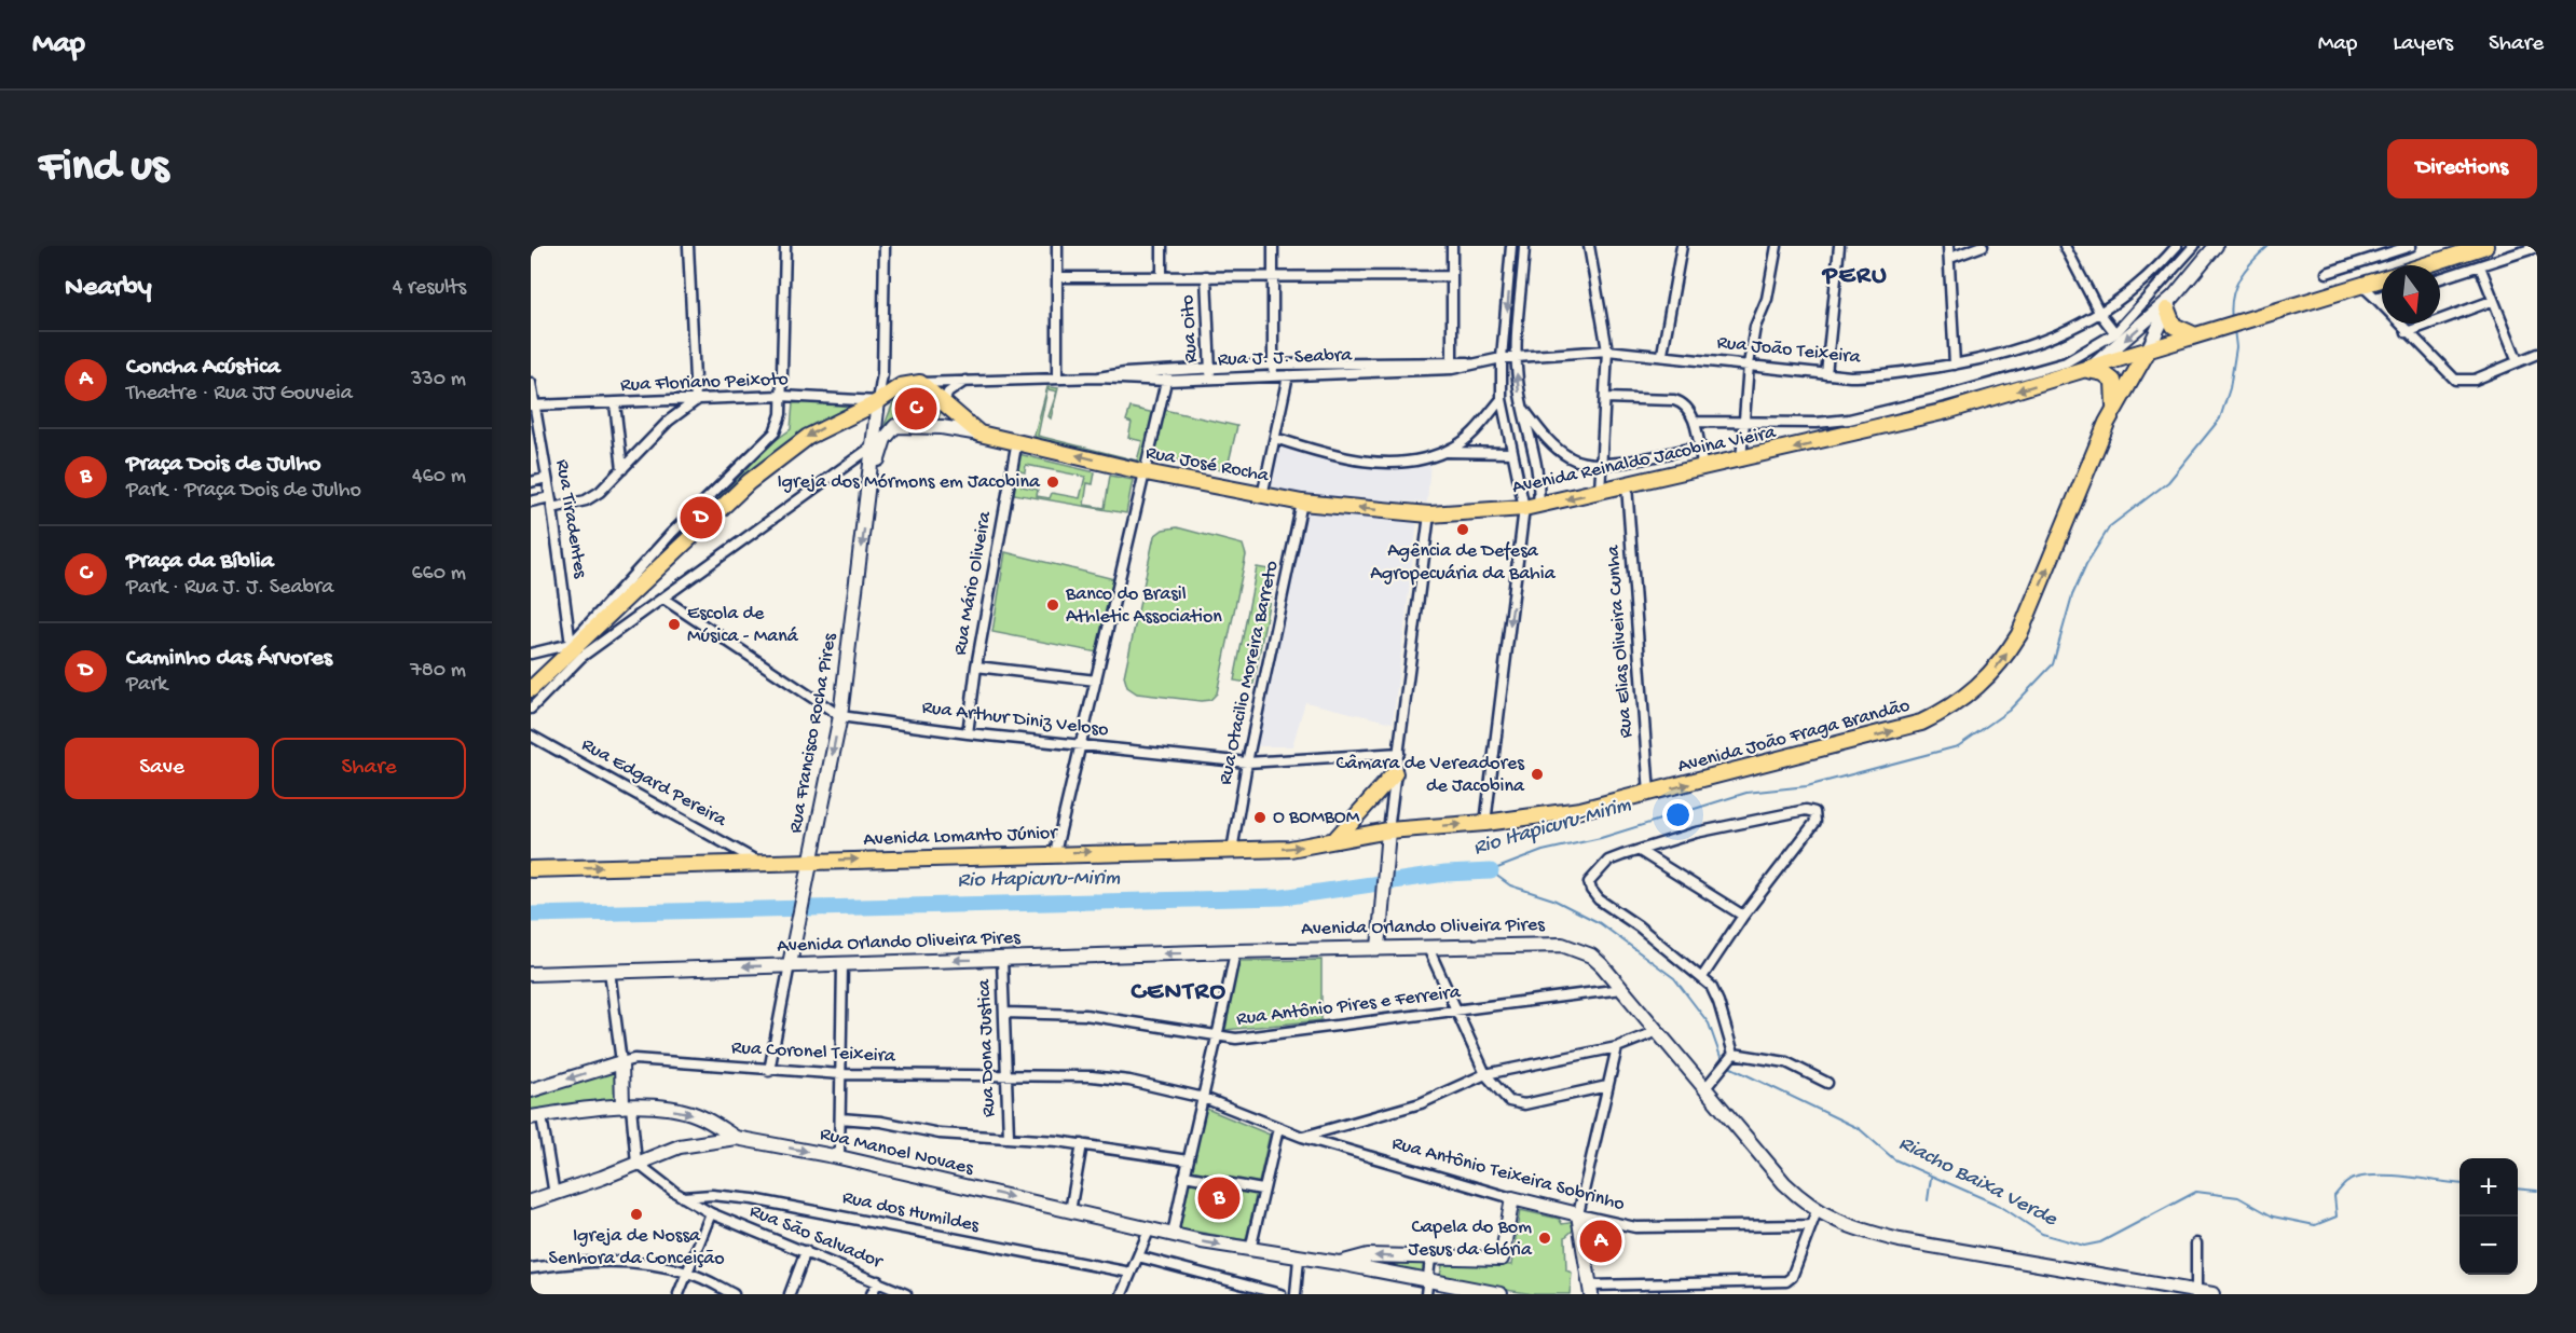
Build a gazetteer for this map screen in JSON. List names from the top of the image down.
{
  "streets": {
    "main road": [
      "Avenida Reinaldo Jacobina Vieira",
      "Rua José Rocha",
      "Avenida João Fraga Brandão",
      "Avenida Lomanto Júnior"
    ],
    "street": [
      "Rua Oito",
      "Rua João Teixeira",
      "Rua J. J. Seabra",
      "Rua Floriano Peixoto",
      "Rua Tiradentes",
      "Rua Mário Oliveira",
      "Rua Elias Oliveira Cunha",
      "Rua Otacilio Moreira Barreto",
      "Rua Arthur Diniz Veloso",
      "Rua Francisco Rocha Pires",
      "Rua Edgard Pereira",
      "Avenida Orlando Oliveira Pires",
      "Rua Antônio Pires e Ferreira",
      "Rua Dona Justica",
      "Rua Coronel Teixeira",
      "Rua Manoel Novaes",
      "Rua Antônio Teixeira Sobrinho",
      "Rua dos Humildes",
      "Rua São Salvador"
    ]
  },
  "crossings": [
    ["Rua Oito", "Rua J. J. Seabra"],
    ["Rua João Teixeira", "Rua J. J. Seabra"],
    ["Rua Floriano Peixoto", "Rua Tiradentes"],
    ["Rua Floriano Peixoto", "Rua Francisco Rocha Pires"],
    ["Avenida Reinaldo Jacobina Vieira", "Rua José Rocha"],
    ["Avenida Reinaldo Jacobina Vieira", "Rua Elias Oliveira Cunha"],
    ["Avenida Reinaldo Jacobina Vieira", "Avenida João Fraga Brandão"],
    ["Rua José Rocha", "Rua Mário Oliveira"],
    ["Rua José Rocha", "Rua Otacilio Moreira Barreto"],
    ["Rua Mário Oliveira", "Rua Arthur Diniz Veloso"],
    ["Rua Elias Oliveira Cunha", "Avenida João Fraga Brandão"],
    ["Rua Otacilio Moreira Barreto", "Rua Arthur Diniz Veloso"],
    ["Rua Otacilio Moreira Barreto", "Avenida Lomanto Júnior"],
    ["Rua Arthur Diniz Veloso", "Rua Francisco Rocha Pires"],
    ["Rua Francisco Rocha Pires", "Avenida Lomanto Júnior"],
    ["Rua Francisco Rocha Pires", "Avenida Orlando Oliveira Pires"],
    ["Rua Francisco Rocha Pires", "Rua Coronel Teixeira"],
    ["Avenida João Fraga Brandão", "Avenida Lomanto Júnior"],
    ["Rua Edgard Pereira", "Avenida Lomanto Júnior"],
    ["Avenida Orlando Oliveira Pires", "Rua Antônio Pires e Ferreira"],
    ["Avenida Orlando Oliveira Pires", "Rua Dona Justica"],
    ["Rua Antônio Pires e Ferreira", "Rua Dona Justica"],
    ["Rua Dona Justica", "Rua Coronel Teixeira"],
    ["Rua Coronel Teixeira", "Rua Antônio Teixeira Sobrinho"],
    ["Rua Manoel Novaes", "Rua São Salvador"],
    ["Rua dos Humildes", "Rua São Salvador"]
  ],
  "one_way": [
    "Rua José Rocha",
    "Rua Francisco Rocha Pires",
    "Avenida João Fraga Brandão",
    "Avenida Lomanto Júnior"
  ],
  "districts": ["PERU", "CENTRO"],
  "water": ["Rio Itapicuru-Mirim", "Riacho Baixa Verde"],
  "places": [
    "Igreja dos Mórmons em Jacobina",
    "Agência de Defesa Agropecuária da Bahia",
    "Banco do Brasil Athletic Association",
    "Escola de Música - Maná",
    "Câmara de Vereadores de Jacobina",
    "O BOMBOM",
    "Igreja de Nossa Senhora da Conceição",
    "Capela do Bom Jesus da Glória"
  ],
  "north": "bottom",
  "page": {
    "header": "Map",
    "nav": ["Map", "Layers", "Share"],
    "buttons": [
      "Directions",
      ["Save", "Share"]
    ],
    "title": "Find us",
    "heading": ["Nearby", "4 results"],
    "list": [
      {
        "mark": "A",
        "name": "Concha Acústica",
        "note": "Theatre · Rua JJ Gouveia",
        "value": "330 m"
      },
      {
        "mark": "B",
        "name": "Praça Dois de Julho",
        "note": "Park · Praça Dois de Julho",
        "value": "460 m"
      },
      {
        "mark": "C",
        "name": "Praça da Bíblia",
        "note": "Park · Rua J. J. Seabra",
        "value": "660 m"
      },
      {
        "mark": "D",
        "name": "Caminho das Árvores",
        "note": "Park",
        "value": "780 m"
      }
    ],
    "pins": [
      "C",
      "D",
      "B",
      "A"
    ],
    "map_buttons": ["+", "−"]
  }
}
